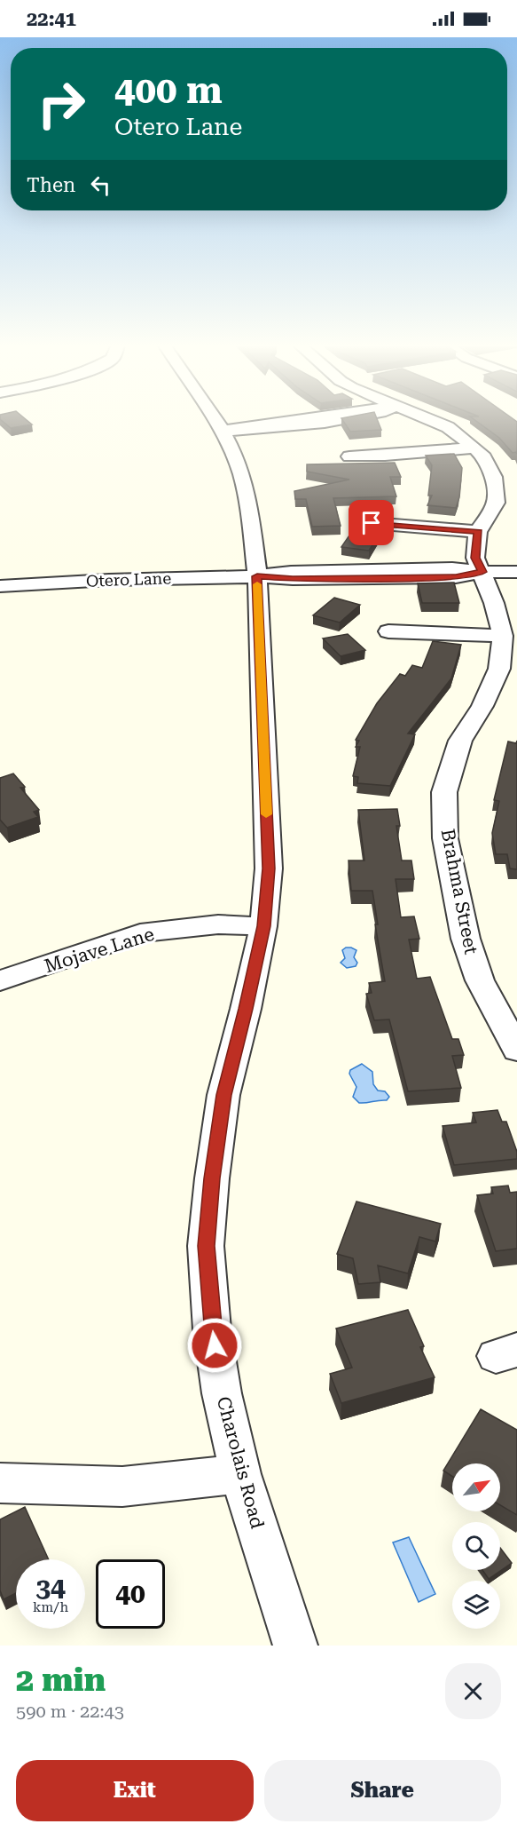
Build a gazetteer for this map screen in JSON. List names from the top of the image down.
{
  "streets": {
    "street": [
      "Otero Lane",
      "Brahma Street",
      "Mojave Lane",
      "Charolais Road"
    ]
  },
  "crossings": [
    ["Otero Lane", "Brahma Street"],
    ["Otero Lane", "Charolais Road"],
    ["Mojave Lane", "Charolais Road"]
  ],
  "north": "top right",
  "page": {
    "status": "22:41",
    "turn": ["400 m", "Otero Lane"],
    "then": "Then",
    "speed": "34 km/h",
    "limit": "40",
    "heading": ["2 min", "590 m · 22:43"],
    "buttons": ["Exit", "Share"]
  }
}
